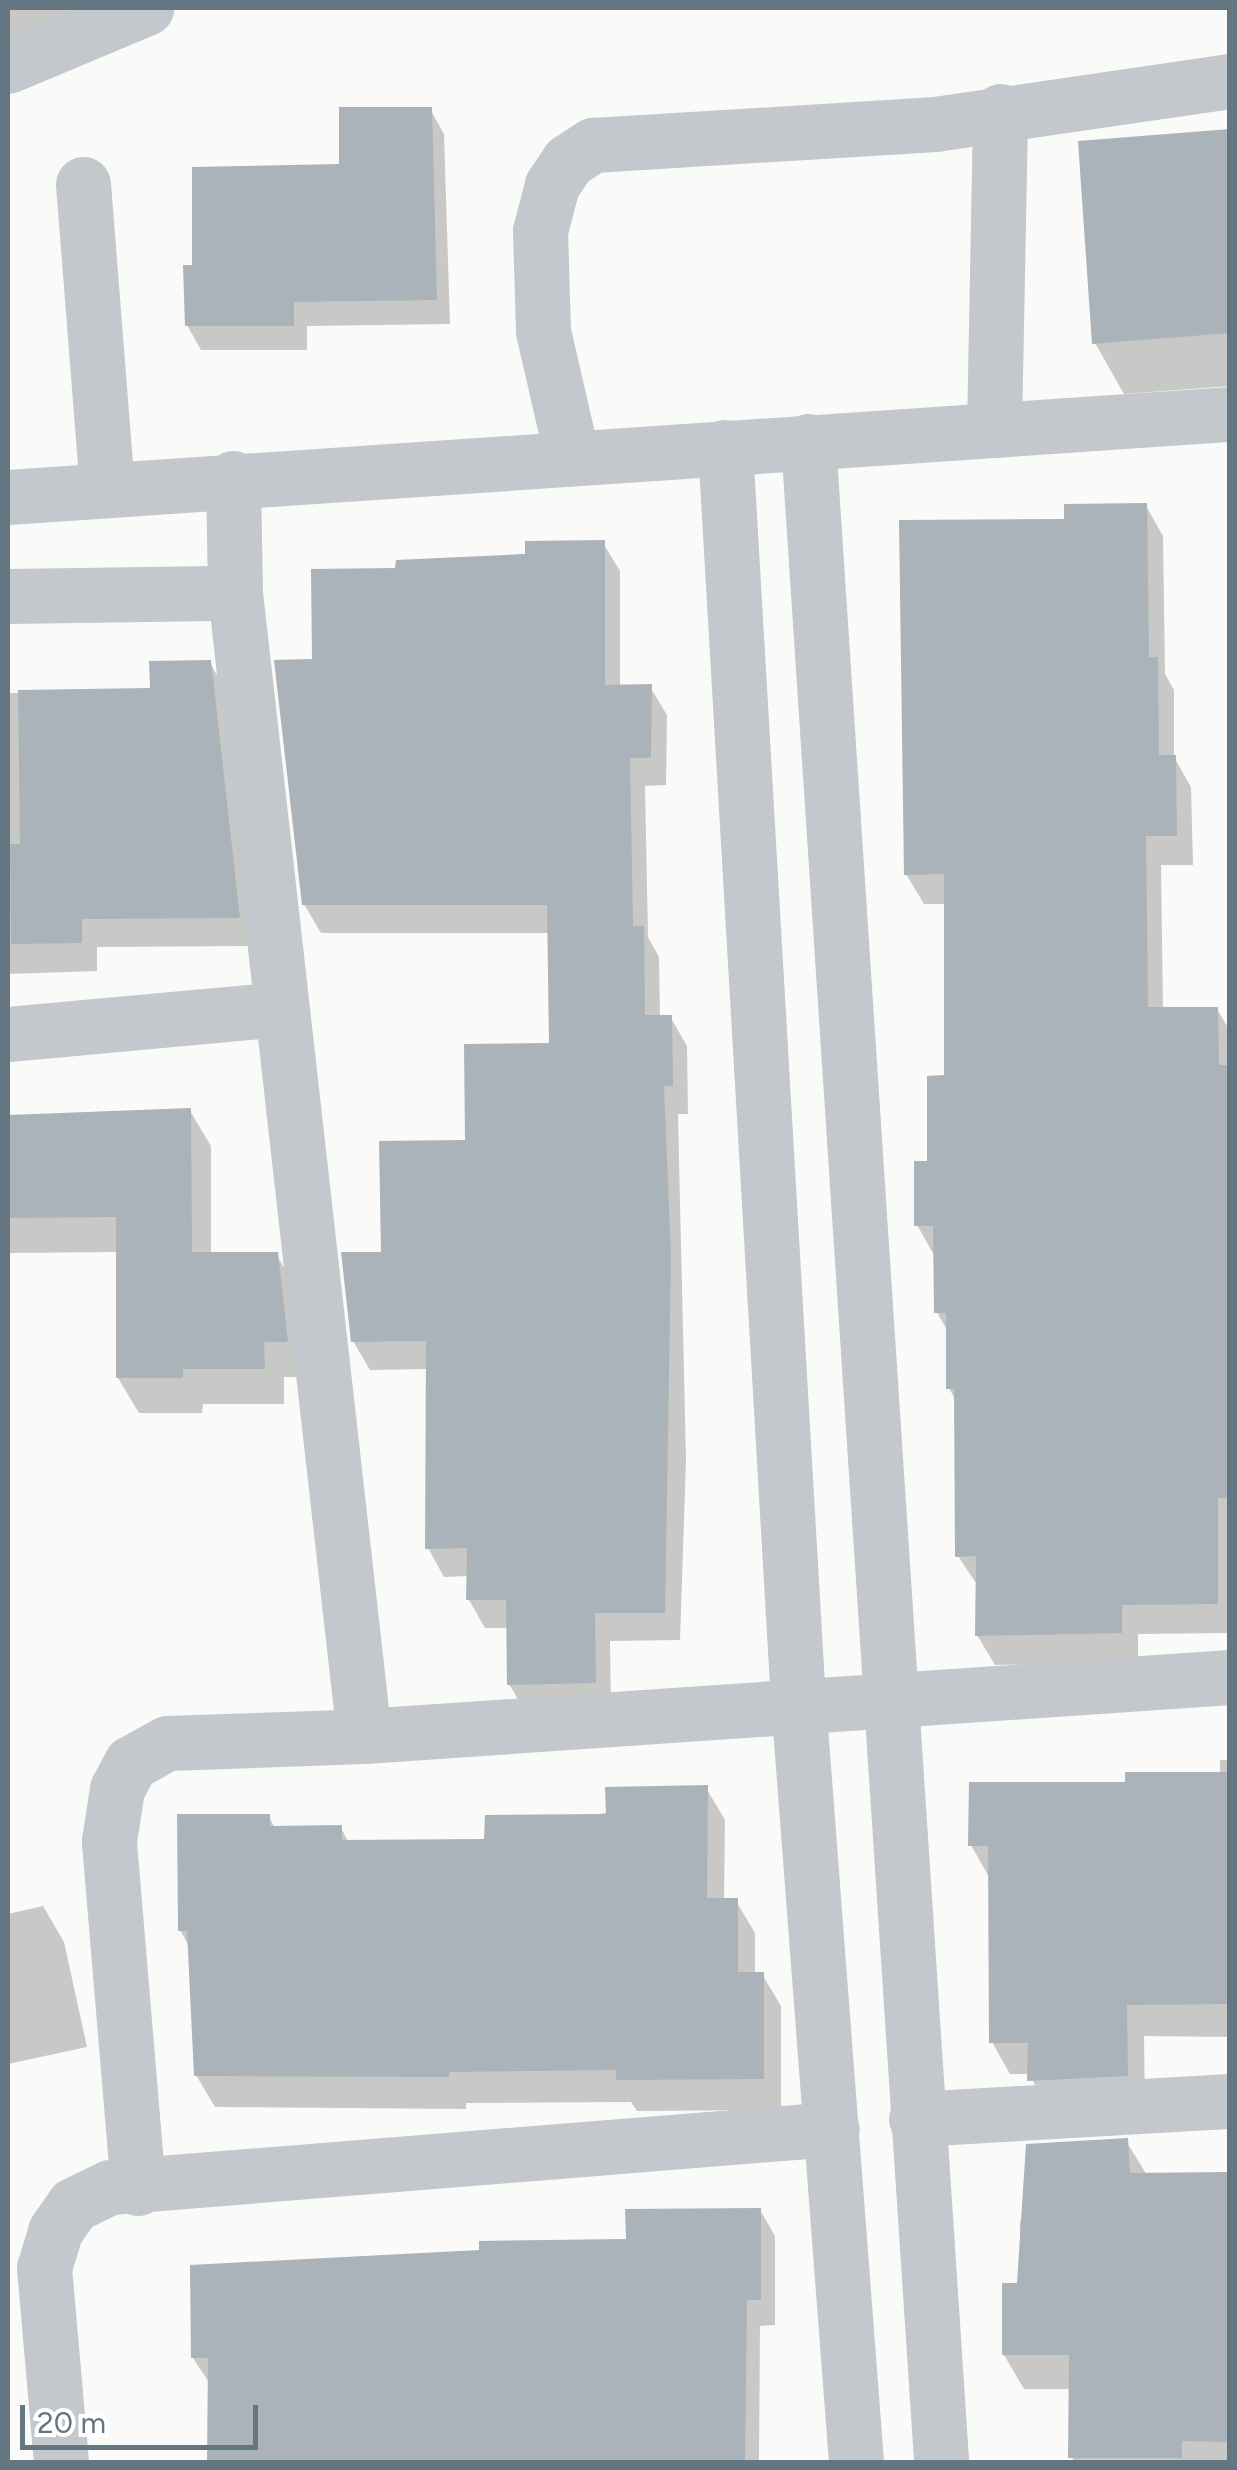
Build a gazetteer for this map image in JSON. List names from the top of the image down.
{
  "scale_bar": "20 m"
}
